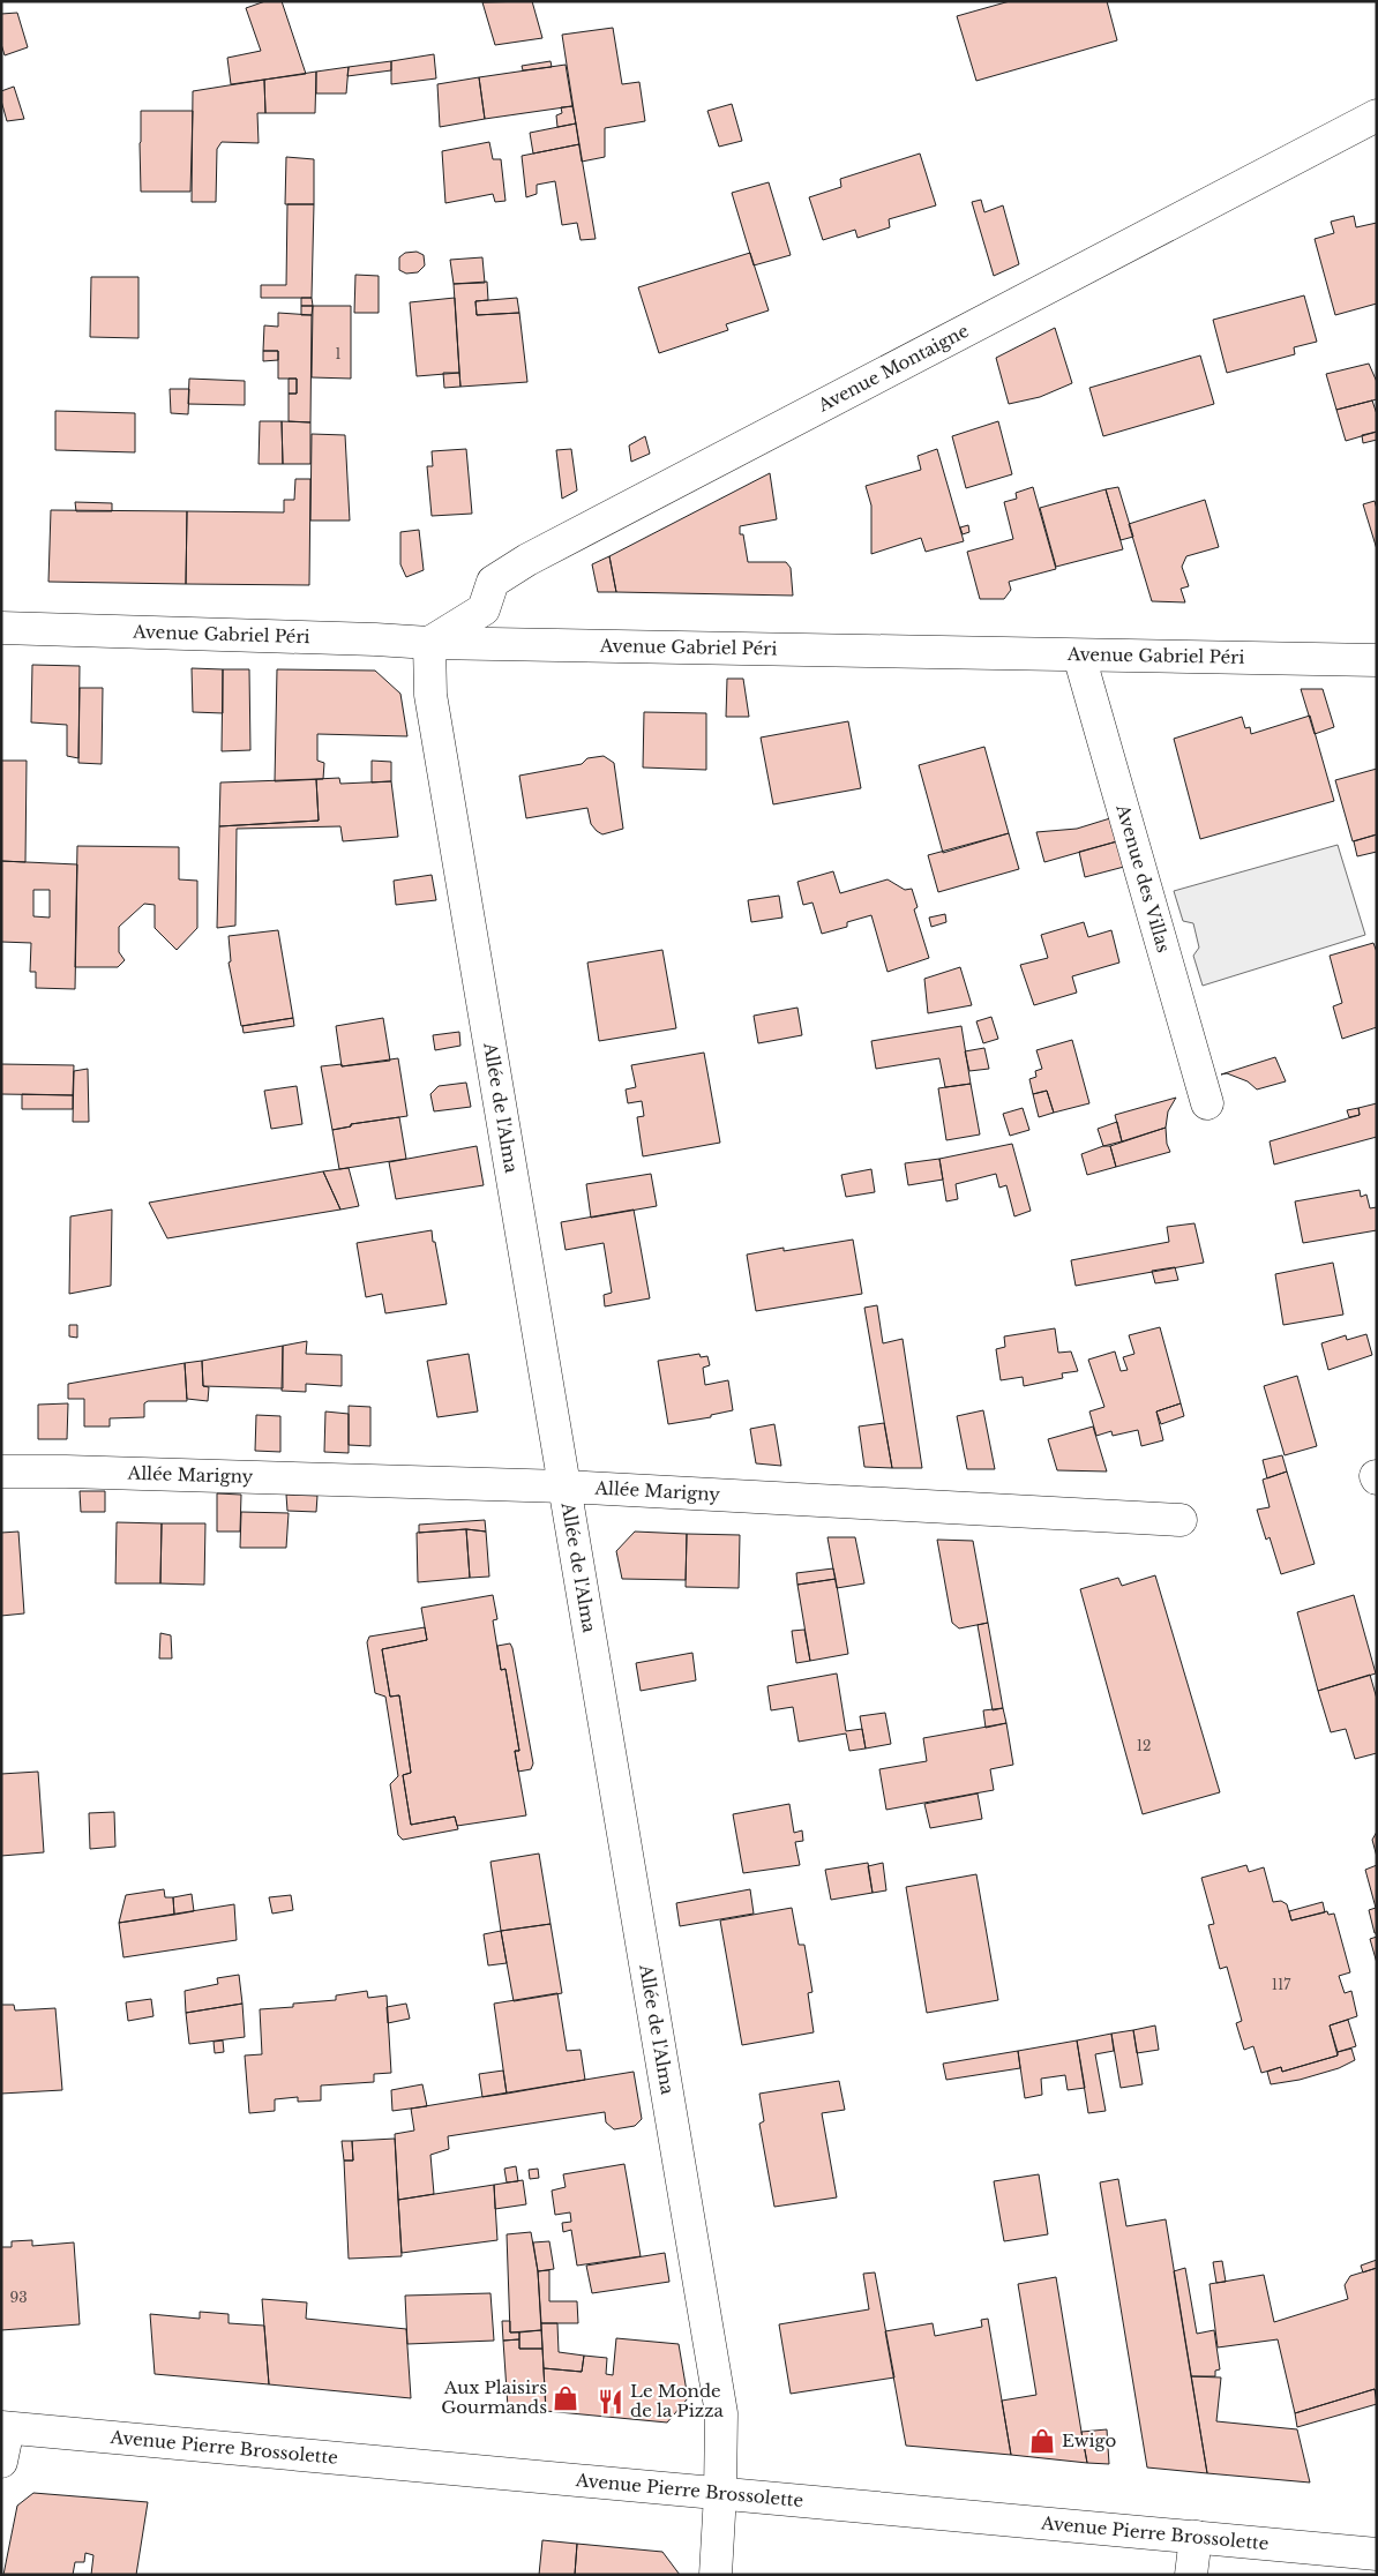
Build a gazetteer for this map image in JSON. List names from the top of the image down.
{
  "streets": {
    "street": [
      "Avenue Montaigne",
      "Avenue Gabriel Péri",
      "Avenue des Villas",
      "Allée de l'Alma",
      "Allée Marigny",
      "Avenue Pierre Brossolette"
    ]
  },
  "crossings": [
    ["Avenue Montaigne", "Avenue Gabriel Péri"],
    ["Avenue Montaigne", "Allée de l'Alma"],
    ["Avenue Gabriel Péri", "Avenue des Villas"],
    ["Avenue Gabriel Péri", "Allée de l'Alma"],
    ["Allée de l'Alma", "Allée Marigny"],
    ["Allée de l'Alma", "Avenue Pierre Brossolette"]
  ],
  "places": {
    "shop": ["Aux Plaisirs Gourmands", "Ewigo"],
    "restaurant": ["Le Monde de la Pizza"]
  },
  "house_numbers": [
    "1",
    "12",
    "117",
    "93"
  ]
}
